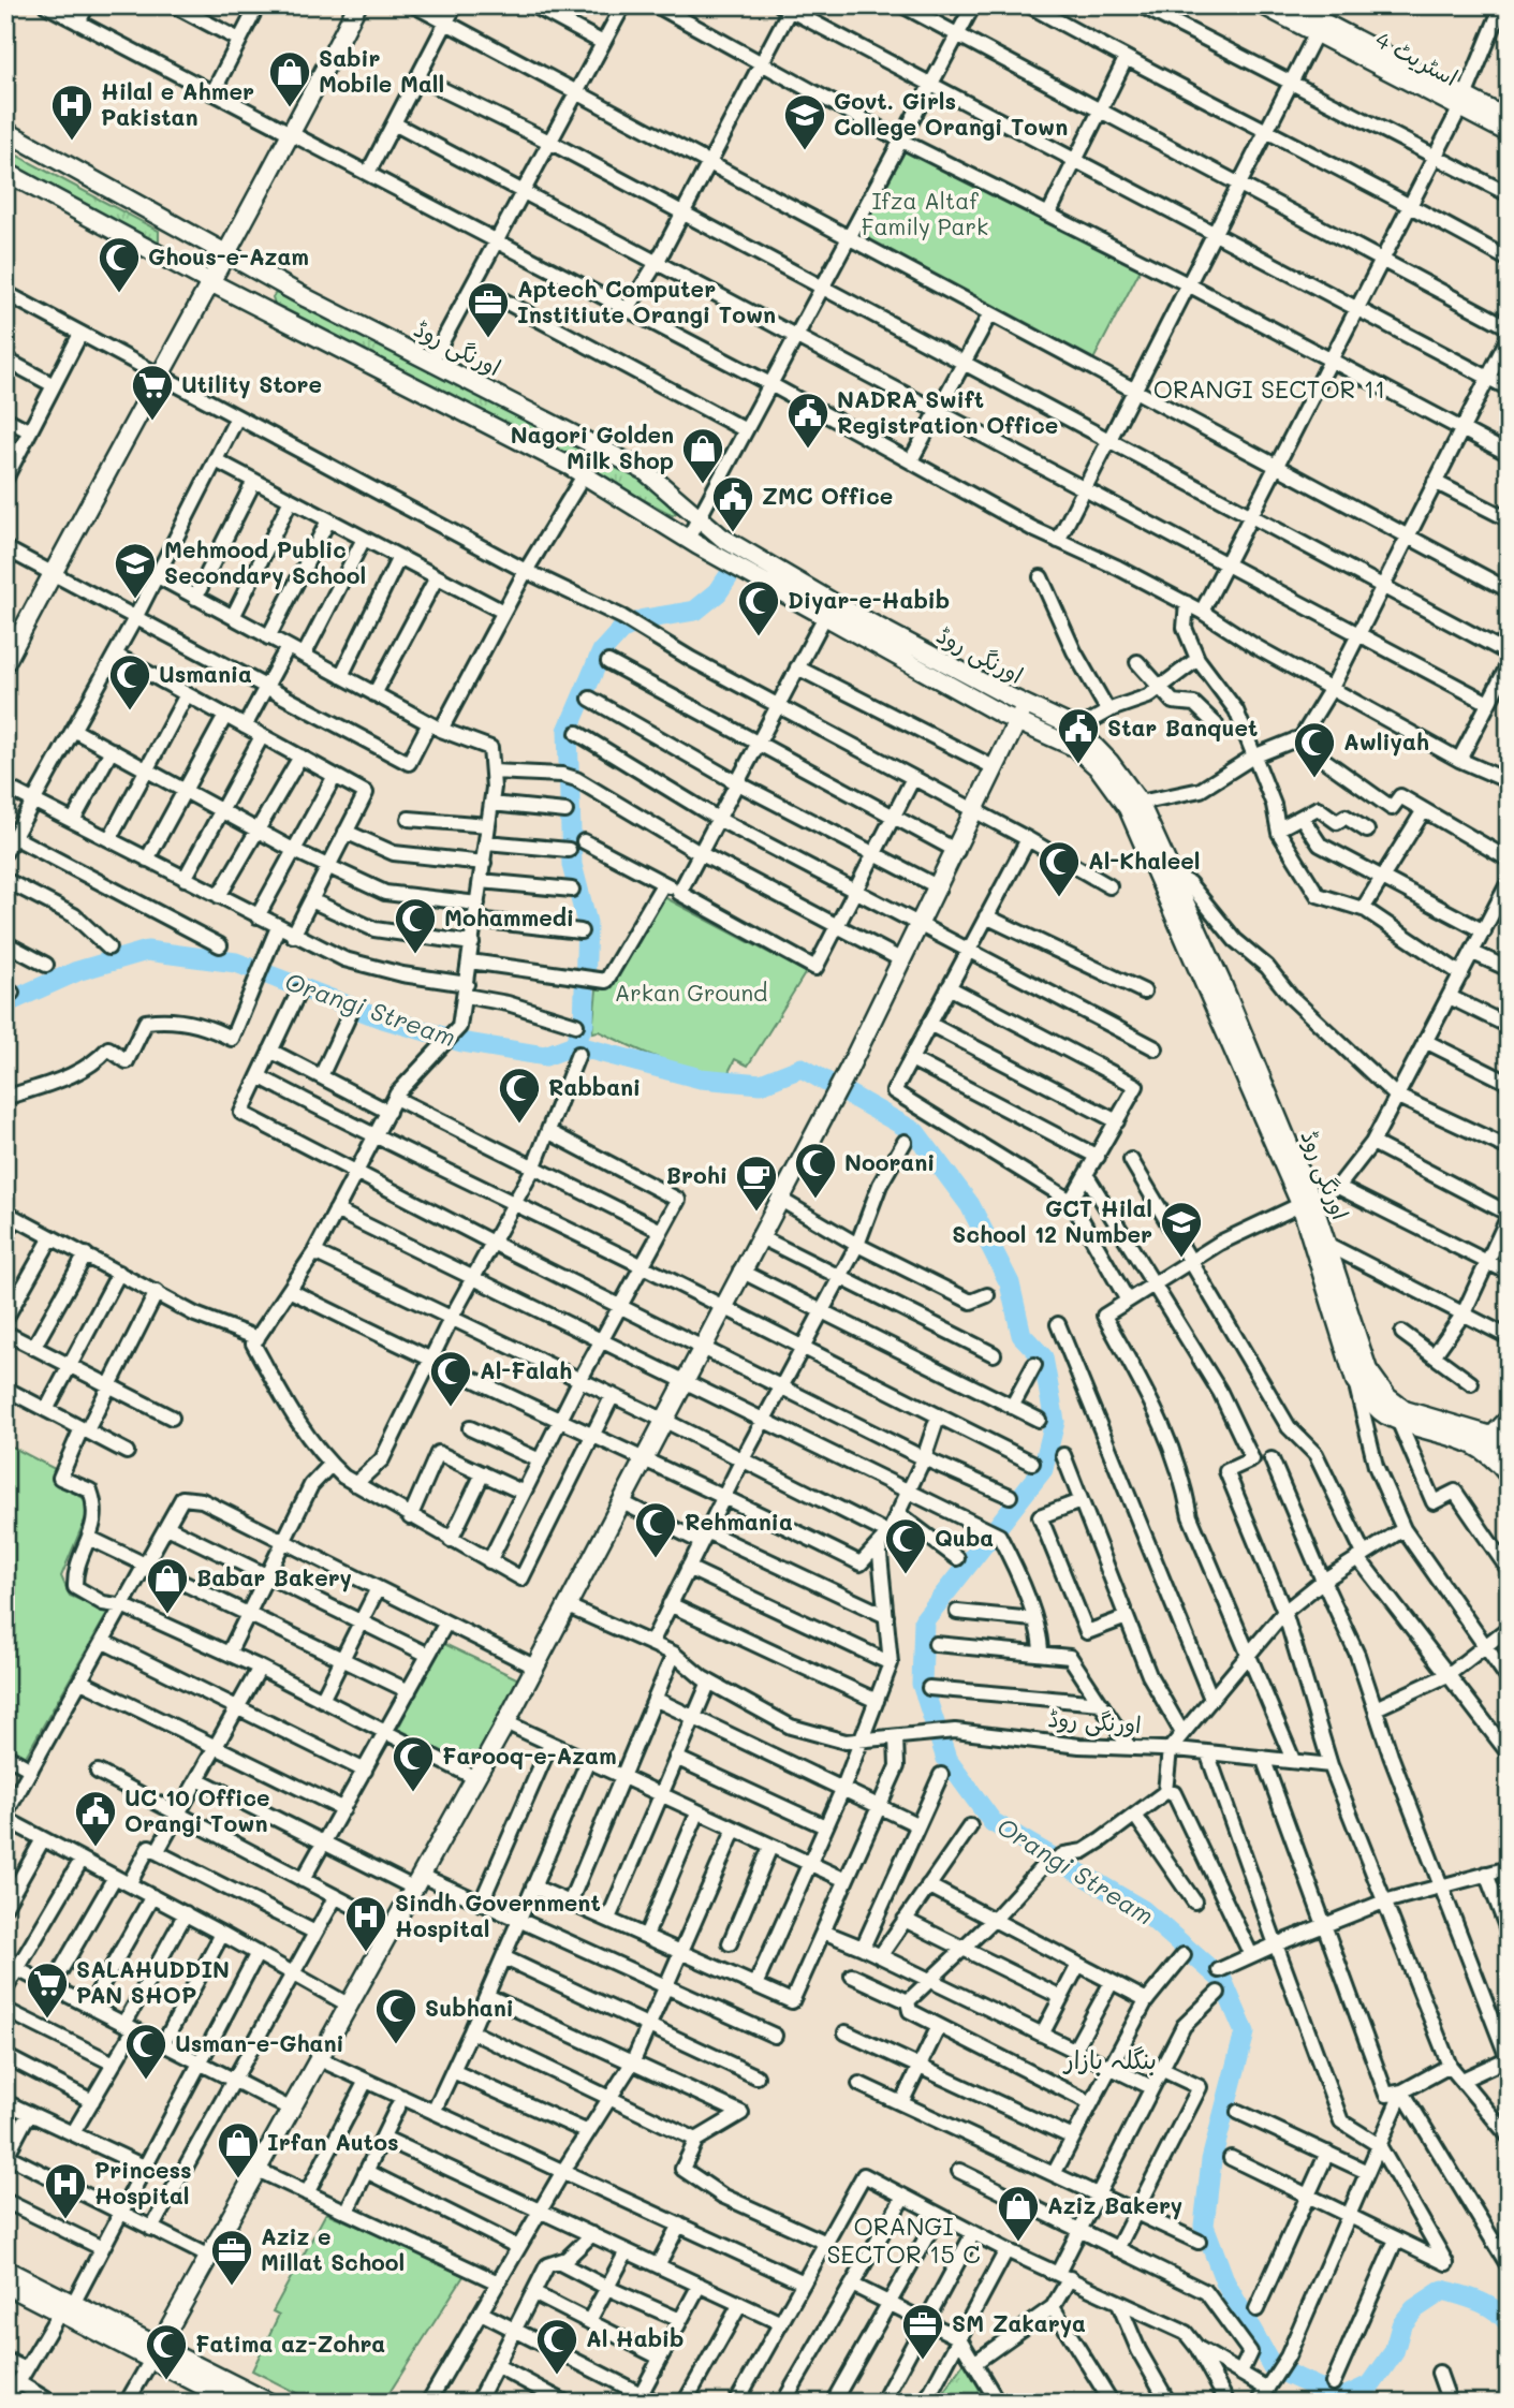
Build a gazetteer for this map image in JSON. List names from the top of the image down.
{
  "streets": {
    "main road": ["اسٹریٹ 4", "اورنگی روڈ"]
  },
  "districts": ["ORANGI SECTOR 11", "بنگلہ بازار", "ORANGI SECTOR 15 C"],
  "water": ["Orangi Stream"],
  "parks": ["Ifza Altaf Family Park", "Arkan Ground"],
  "places": {
    "shop": [
      "Sabir Mobile Mall",
      "Nagori Golden Milk Shop",
      "Babar Bakery",
      "Irfan Autos",
      "Aziz Bakery"
    ],
    "hospital": ["Hilal e Ahmer Pakistan", "Sindh Government Hospital", "Princess Hospital"],
    "school or university": ["Govt. Girls College Orangi Town", "Mehmood Public Secondary School", "GCT Hilal School 12 Number"],
    "mosque": [
      "Ghous-e-Azam",
      "Diyar-e-Habib",
      "Usmania",
      "Awliyah",
      "Al-Khaleel",
      "Mohammedi",
      "Rabbani",
      "Noorani",
      "Al-Falah",
      "Rehmania",
      "Quba",
      "Farooq-e-Azam",
      "Subhani",
      "Usman-e-Ghani",
      "Al Habib",
      "Fatima az-Zohra"
    ],
    "office": ["Aptech Computer Institiute Orangi Town", "Aziz e Millat School", "SM Zakarya"],
    "supermarket": ["Utility Store", "SALAHUDDIN PAN SHOP"],
    "public building": [
      "NADRA Swift Registration Office",
      "ZMC Office",
      "Star Banquet",
      "UC 10 Office Orangi Town"
    ],
    "cafe": ["Brohi"]
  }
}
